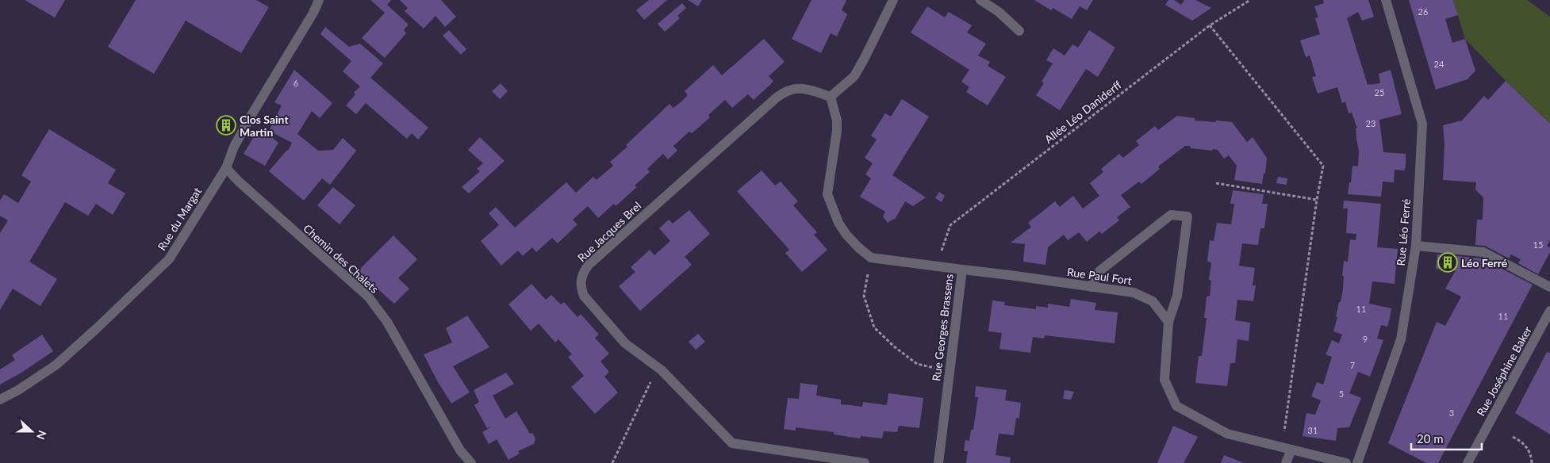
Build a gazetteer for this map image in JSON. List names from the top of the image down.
{
  "streets": {
    "street": [
      "Rue du Margat",
      "Rue Jacques Brel",
      "Rue Léo Ferré",
      "Chemin des Chalets",
      "Rue Paul Fort",
      "Rue Georges Brassens",
      "Rue Joséphine Baker"
    ],
    "path": ["Allée Léo Daniderff"]
  },
  "crossings": [
    ["Rue du Margat", "Chemin des Chalets"],
    ["Rue Paul Fort", "Rue Georges Brassens"]
  ],
  "places": {
    "building": ["Clos Saint Martin", "Léo Ferré"]
  },
  "house_numbers": [
    "26",
    "24",
    "6",
    "25",
    "23",
    "15",
    "11",
    "11",
    "9",
    "7",
    "5",
    "3",
    "31"
  ],
  "scale_bar": "20 m",
  "north": "right"
}
